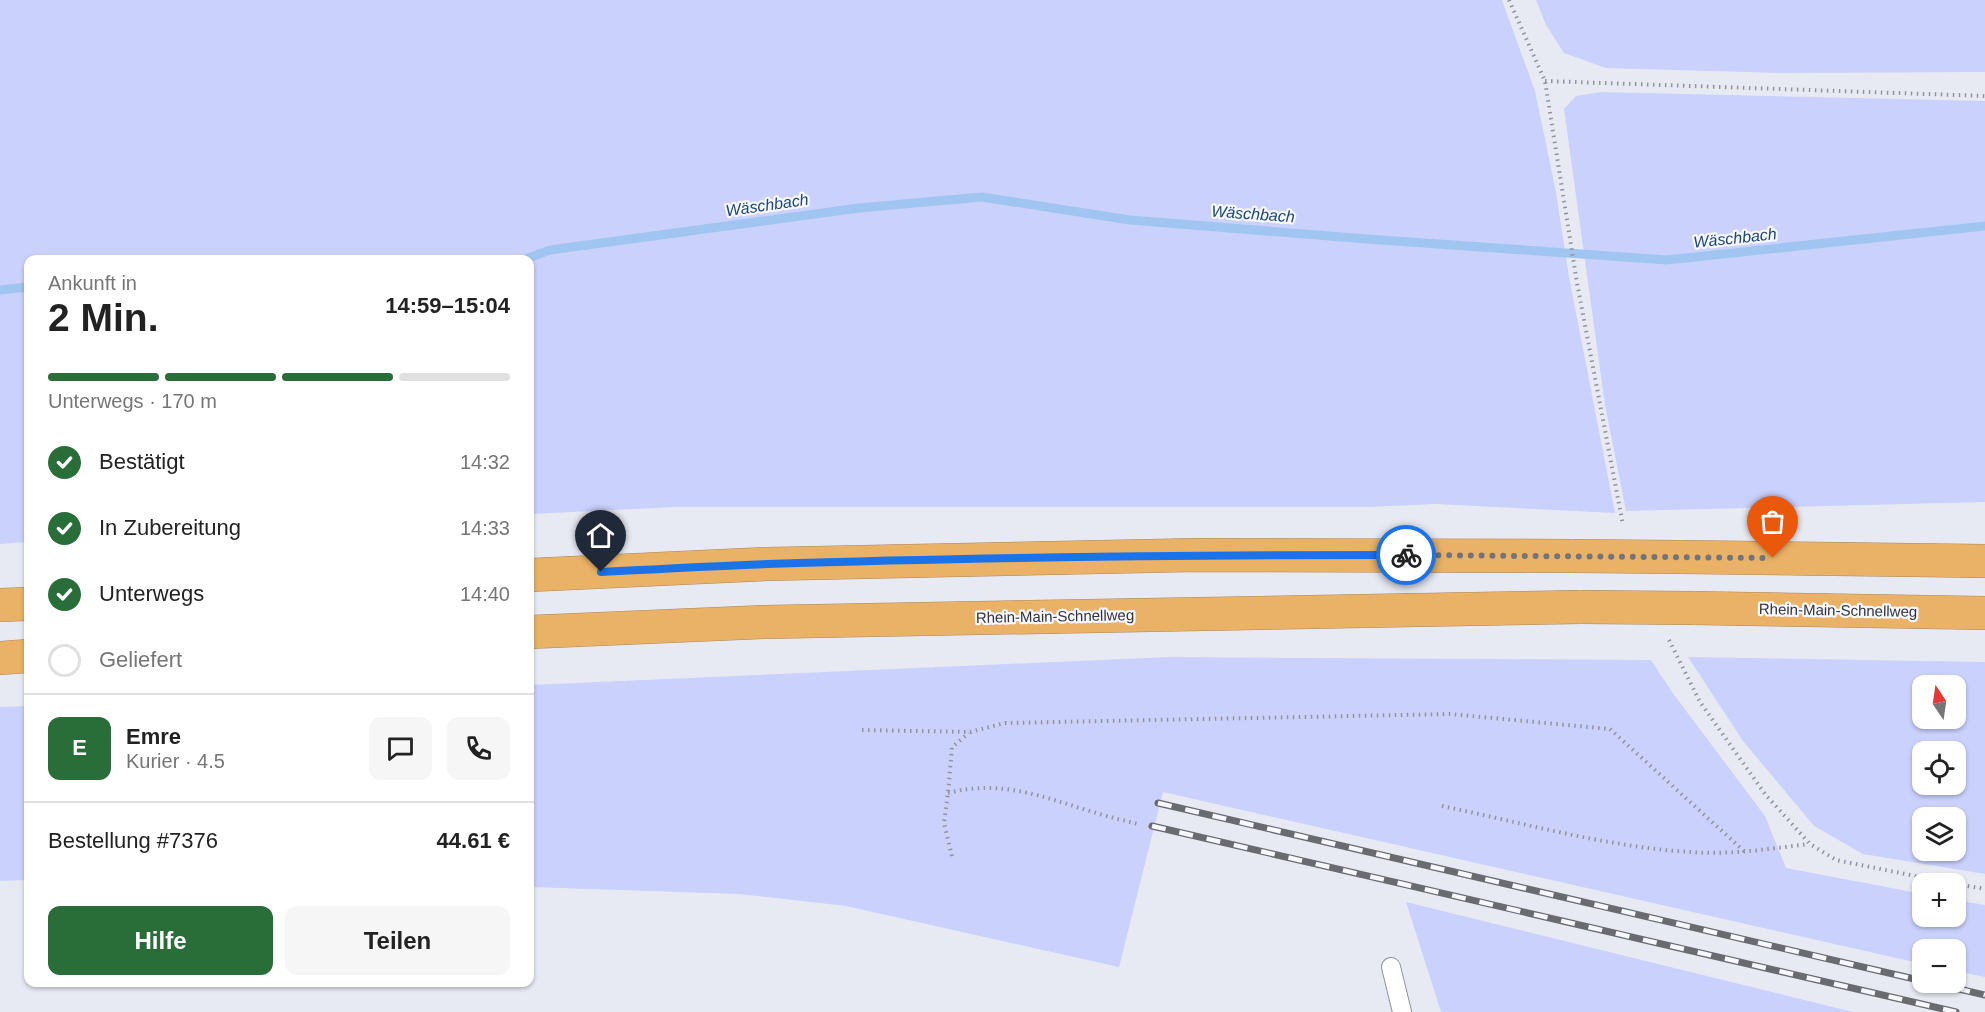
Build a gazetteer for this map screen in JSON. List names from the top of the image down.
{
  "streets": {
    "highway": ["Rhein-Main-Schnellweg"]
  },
  "water": ["Wäschbach"],
  "north": "top",
  "page": {
    "heading": ["2 Min.", "Ankunft in", "14:59–15:04"],
    "panel": [
      "Emre",
      "Kurier · 4.5",
      "Bestellung #7376",
      "44.61 €"
    ],
    "bar": "Unterwegs · 170 m",
    "list": [
      ["Bestätigt", "14:32"],
      ["In Zubereitung", "14:33"],
      ["Unterwegs", "14:40"],
      "Geliefert"
    ],
    "map_buttons": ["+", "−"],
    "round": "E",
    "buttons": ["Hilfe", "Teilen"]
  }
}
